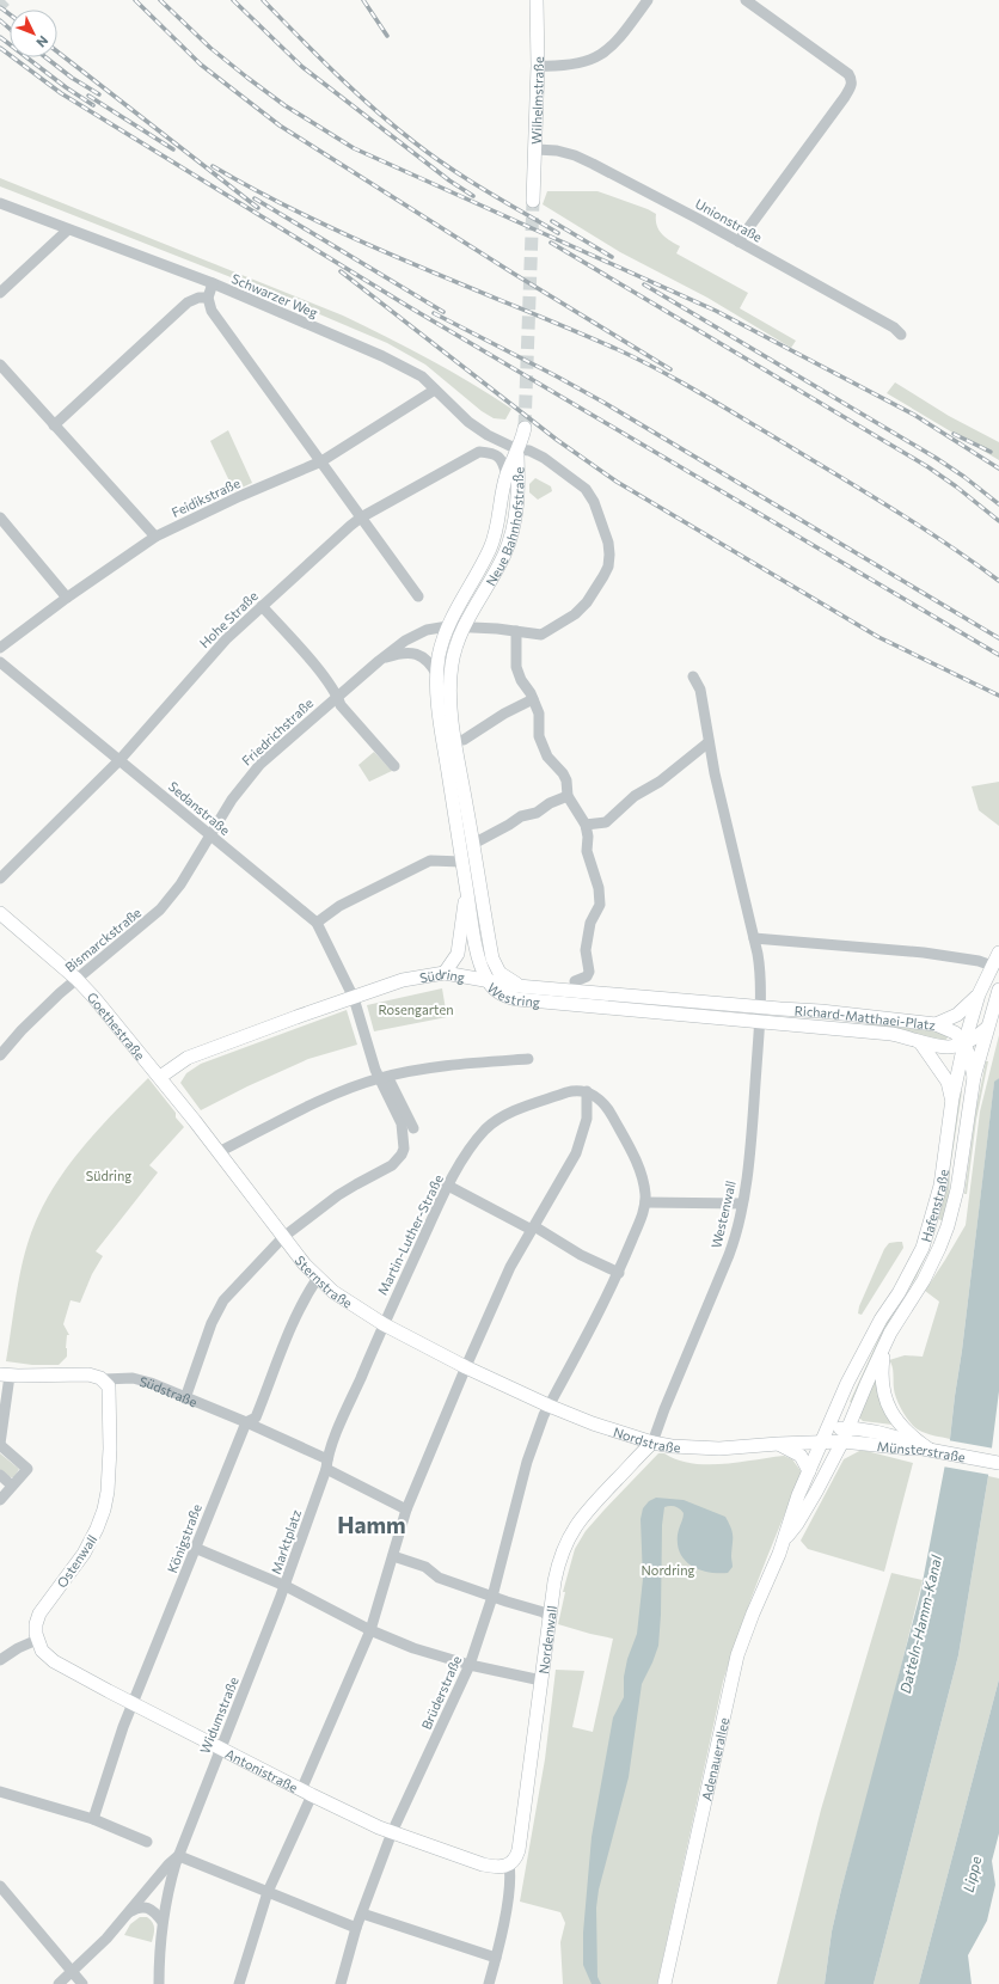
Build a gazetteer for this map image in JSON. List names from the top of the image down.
{
  "streets": {
    "main road": [
      "Wilhelmstraße",
      "Neue Bahnhofstraße",
      "Südring",
      "Westring",
      "Richard-Matthaei-Platz",
      "Goethestraße",
      "Hafenstraße",
      "Sternstraße",
      "Südstraße",
      "Nordstraße",
      "Münsterstraße",
      "Ostenwall",
      "Nordenwall",
      "Adenauerallee",
      "Antonistraße"
    ],
    "street": [
      "Unionstraße",
      "Schwarzer Weg",
      "Feidikstraße",
      "Hohe Straße",
      "Friedrichstraße",
      "Sedanstraße",
      "Bismarckstraße",
      "Westenwall",
      "Martin-Luther-Straße",
      "Königstraße",
      "Marktplatz",
      "Brüderstraße",
      "Widumstraße"
    ]
  },
  "crossings": [
    ["Wilhelmstraße", "Unionstraße"],
    ["Schwarzer Weg", "Feidikstraße"],
    ["Schwarzer Weg", "Neue Bahnhofstraße"],
    ["Schwarzer Weg", "Friedrichstraße"],
    ["Neue Bahnhofstraße", "Hohe Straße"],
    ["Neue Bahnhofstraße", "Friedrichstraße"],
    ["Neue Bahnhofstraße", "Südring"],
    ["Neue Bahnhofstraße", "Westring"],
    ["Hohe Straße", "Sedanstraße"],
    ["Friedrichstraße", "Sedanstraße"],
    ["Friedrichstraße", "Bismarckstraße"],
    ["Sedanstraße", "Bismarckstraße"],
    ["Sedanstraße", "Südring"],
    ["Bismarckstraße", "Goethestraße"],
    ["Südring", "Westring"],
    ["Südring", "Goethestraße"],
    ["Westring", "Richard-Matthaei-Platz"],
    ["Westring", "Westenwall"],
    ["Richard-Matthaei-Platz", "Hafenstraße"],
    ["Richard-Matthaei-Platz", "Westenwall"],
    ["Goethestraße", "Sternstraße"],
    ["Hafenstraße", "Nordstraße"],
    ["Hafenstraße", "Münsterstraße"],
    ["Hafenstraße", "Adenauerallee"],
    ["Westenwall", "Nordstraße"],
    ["Westenwall", "Nordenwall"],
    ["Martin-Luther-Straße", "Sternstraße"],
    ["Martin-Luther-Straße", "Südstraße"],
    ["Martin-Luther-Straße", "Marktplatz"],
    ["Sternstraße", "Nordstraße"],
    ["Sternstraße", "Königstraße"],
    ["Südstraße", "Königstraße"],
    ["Südstraße", "Marktplatz"],
    ["Südstraße", "Ostenwall"],
    ["Nordstraße", "Münsterstraße"],
    ["Nordstraße", "Nordenwall"],
    ["Nordstraße", "Brüderstraße"],
    ["Nordstraße", "Adenauerallee"],
    ["Münsterstraße", "Adenauerallee"],
    ["Königstraße", "Antonistraße"],
    ["Marktplatz", "Widumstraße"],
    ["Ostenwall", "Antonistraße"],
    ["Nordenwall", "Antonistraße"],
    ["Brüderstraße", "Antonistraße"],
    ["Widumstraße", "Antonistraße"]
  ],
  "districts": ["Hamm"],
  "water": ["Datteln-Hamm-Kanal", "Lippe"],
  "parks": ["Rosengarten", "Südring", "Nordring"],
  "north": "bottom right"
}
